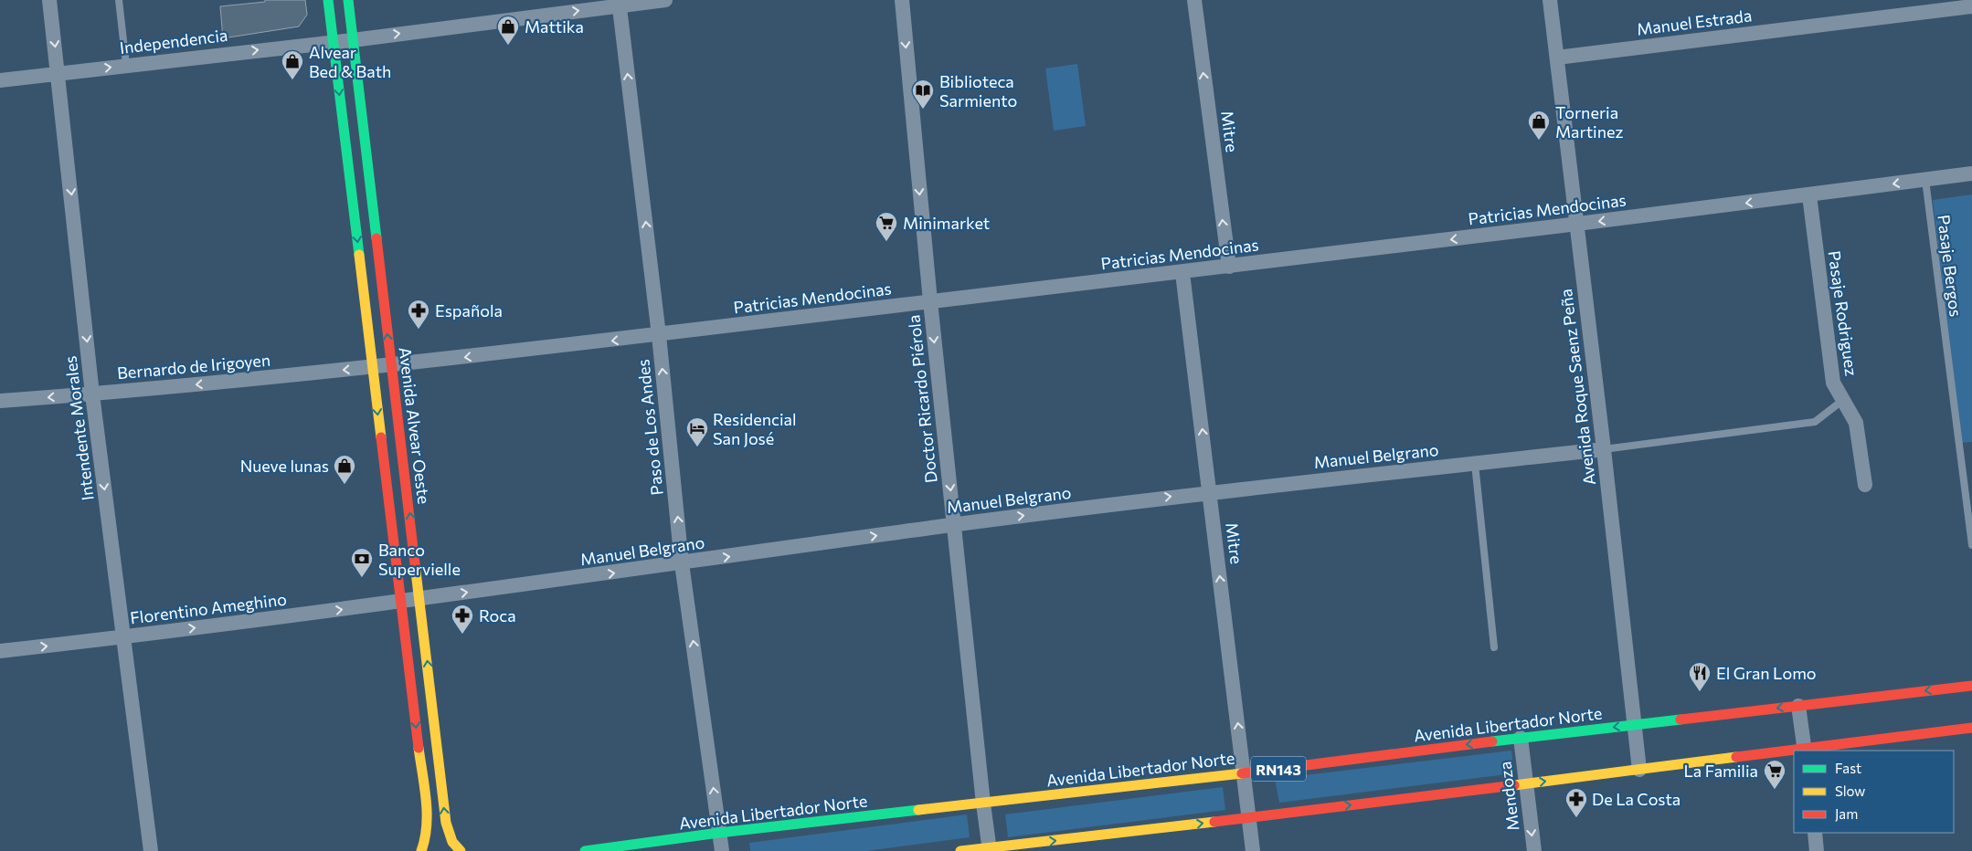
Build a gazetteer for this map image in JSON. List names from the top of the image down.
{
  "streets": {
    "main road": ["Avenida Alvear Oeste", "Avenida Libertador Norte", "RN143"],
    "street": [
      "Manuel Estrada",
      "Independencia",
      "Mitre",
      "Patricias Mendocinas",
      "Pasaje Rodriguez",
      "Bernardo de Irigoyen",
      "Avenida Roque Saenz Peña",
      "Doctor Ricardo Piérola",
      "Paso de Los Andes",
      "Intendente Morales",
      "Manuel Belgrano",
      "Florentino Ameghino",
      "Mendoza"
    ],
    "lane": ["Pasaje Bergos"]
  },
  "crossings": [
    ["Manuel Estrada", "Avenida Roque Saenz Peña"],
    ["Independencia", "Avenida Alvear Oeste"],
    ["Independencia", "Paso de Los Andes"],
    ["Independencia", "Intendente Morales"],
    ["Mitre", "Patricias Mendocinas"],
    ["Mitre", "Manuel Belgrano"],
    ["Mitre", "Avenida Libertador Norte"],
    ["Patricias Mendocinas", "Pasaje Bergos"],
    ["Patricias Mendocinas", "Pasaje Rodriguez"],
    ["Patricias Mendocinas", "Bernardo de Irigoyen"],
    ["Patricias Mendocinas", "Avenida Roque Saenz Peña"],
    ["Patricias Mendocinas", "Doctor Ricardo Piérola"],
    ["Patricias Mendocinas", "Avenida Alvear Oeste"],
    ["Patricias Mendocinas", "Paso de Los Andes"],
    ["Bernardo de Irigoyen", "Avenida Alvear Oeste"],
    ["Bernardo de Irigoyen", "Intendente Morales"],
    ["Avenida Roque Saenz Peña", "Manuel Belgrano"],
    ["Avenida Roque Saenz Peña", "Avenida Libertador Norte"],
    ["Doctor Ricardo Piérola", "Manuel Belgrano"],
    ["Doctor Ricardo Piérola", "Avenida Libertador Norte"],
    ["Avenida Alvear Oeste", "Manuel Belgrano"],
    ["Avenida Alvear Oeste", "Florentino Ameghino"],
    ["Paso de Los Andes", "Manuel Belgrano"],
    ["Paso de Los Andes", "Avenida Libertador Norte"],
    ["Intendente Morales", "Florentino Ameghino"],
    ["Manuel Belgrano", "Florentino Ameghino"],
    ["Avenida Libertador Norte", "Mendoza"]
  ],
  "one_way": [
    "Independencia",
    "Mitre",
    "Patricias Mendocinas",
    "Bernardo de Irigoyen",
    "Doctor Ricardo Piérola",
    "Paso de Los Andes",
    "Intendente Morales",
    "Manuel Belgrano",
    "Florentino Ameghino",
    "Mendoza"
  ],
  "places": {
    "shop": [
      "Mattika",
      "Alvear Bed & Bath",
      "Torneria Martinez",
      "Nueve lunas"
    ],
    "library": ["Biblioteca Sarmiento"],
    "supermarket": ["Minimarket", "La Familia"],
    "pharmacy": ["Española", "Roca", "De La Costa"],
    "hotel": ["Residencial San José"],
    "bank": ["Banco Supervielle"],
    "restaurant": ["El Gran Lomo"]
  },
  "legend": ["Fast", "Slow", "Jam"]
}
